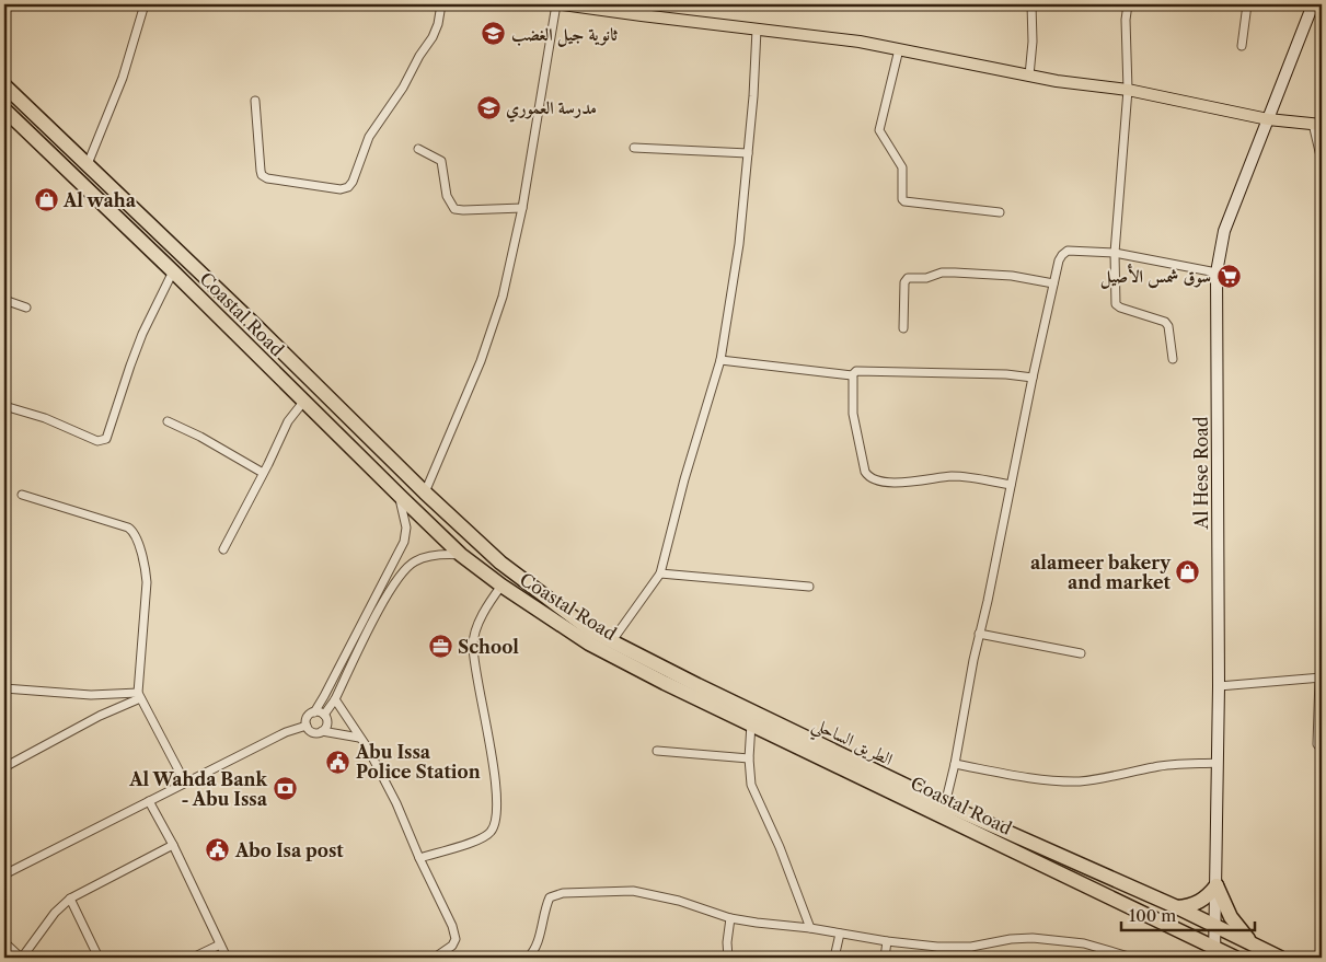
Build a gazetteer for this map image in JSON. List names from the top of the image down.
{
  "streets": {
    "highway": ["Coastal Road", "الطريق الساحلي"],
    "street": ["Al Hese Road"]
  },
  "crossings": [
    ["Coastal Road", "Al Hese Road"],
    ["Coastal Road", "الطريق الساحلي"],
    ["Al Hese Road", "الطريق الساحلي"]
  ],
  "places": {
    "school or university": ["ثانوية جيل الغضب", "مدرسة العموري"],
    "shop": ["Al waha", "alameer bakery and market"],
    "supermarket": ["سوق شمس الأصيل"],
    "office": ["School"],
    "public building": ["Abu Issa Police Station", "Abo Isa post"],
    "bank": ["Al Wahda Bank - Abu Issa"]
  },
  "scale_bar": "100 m"
}
